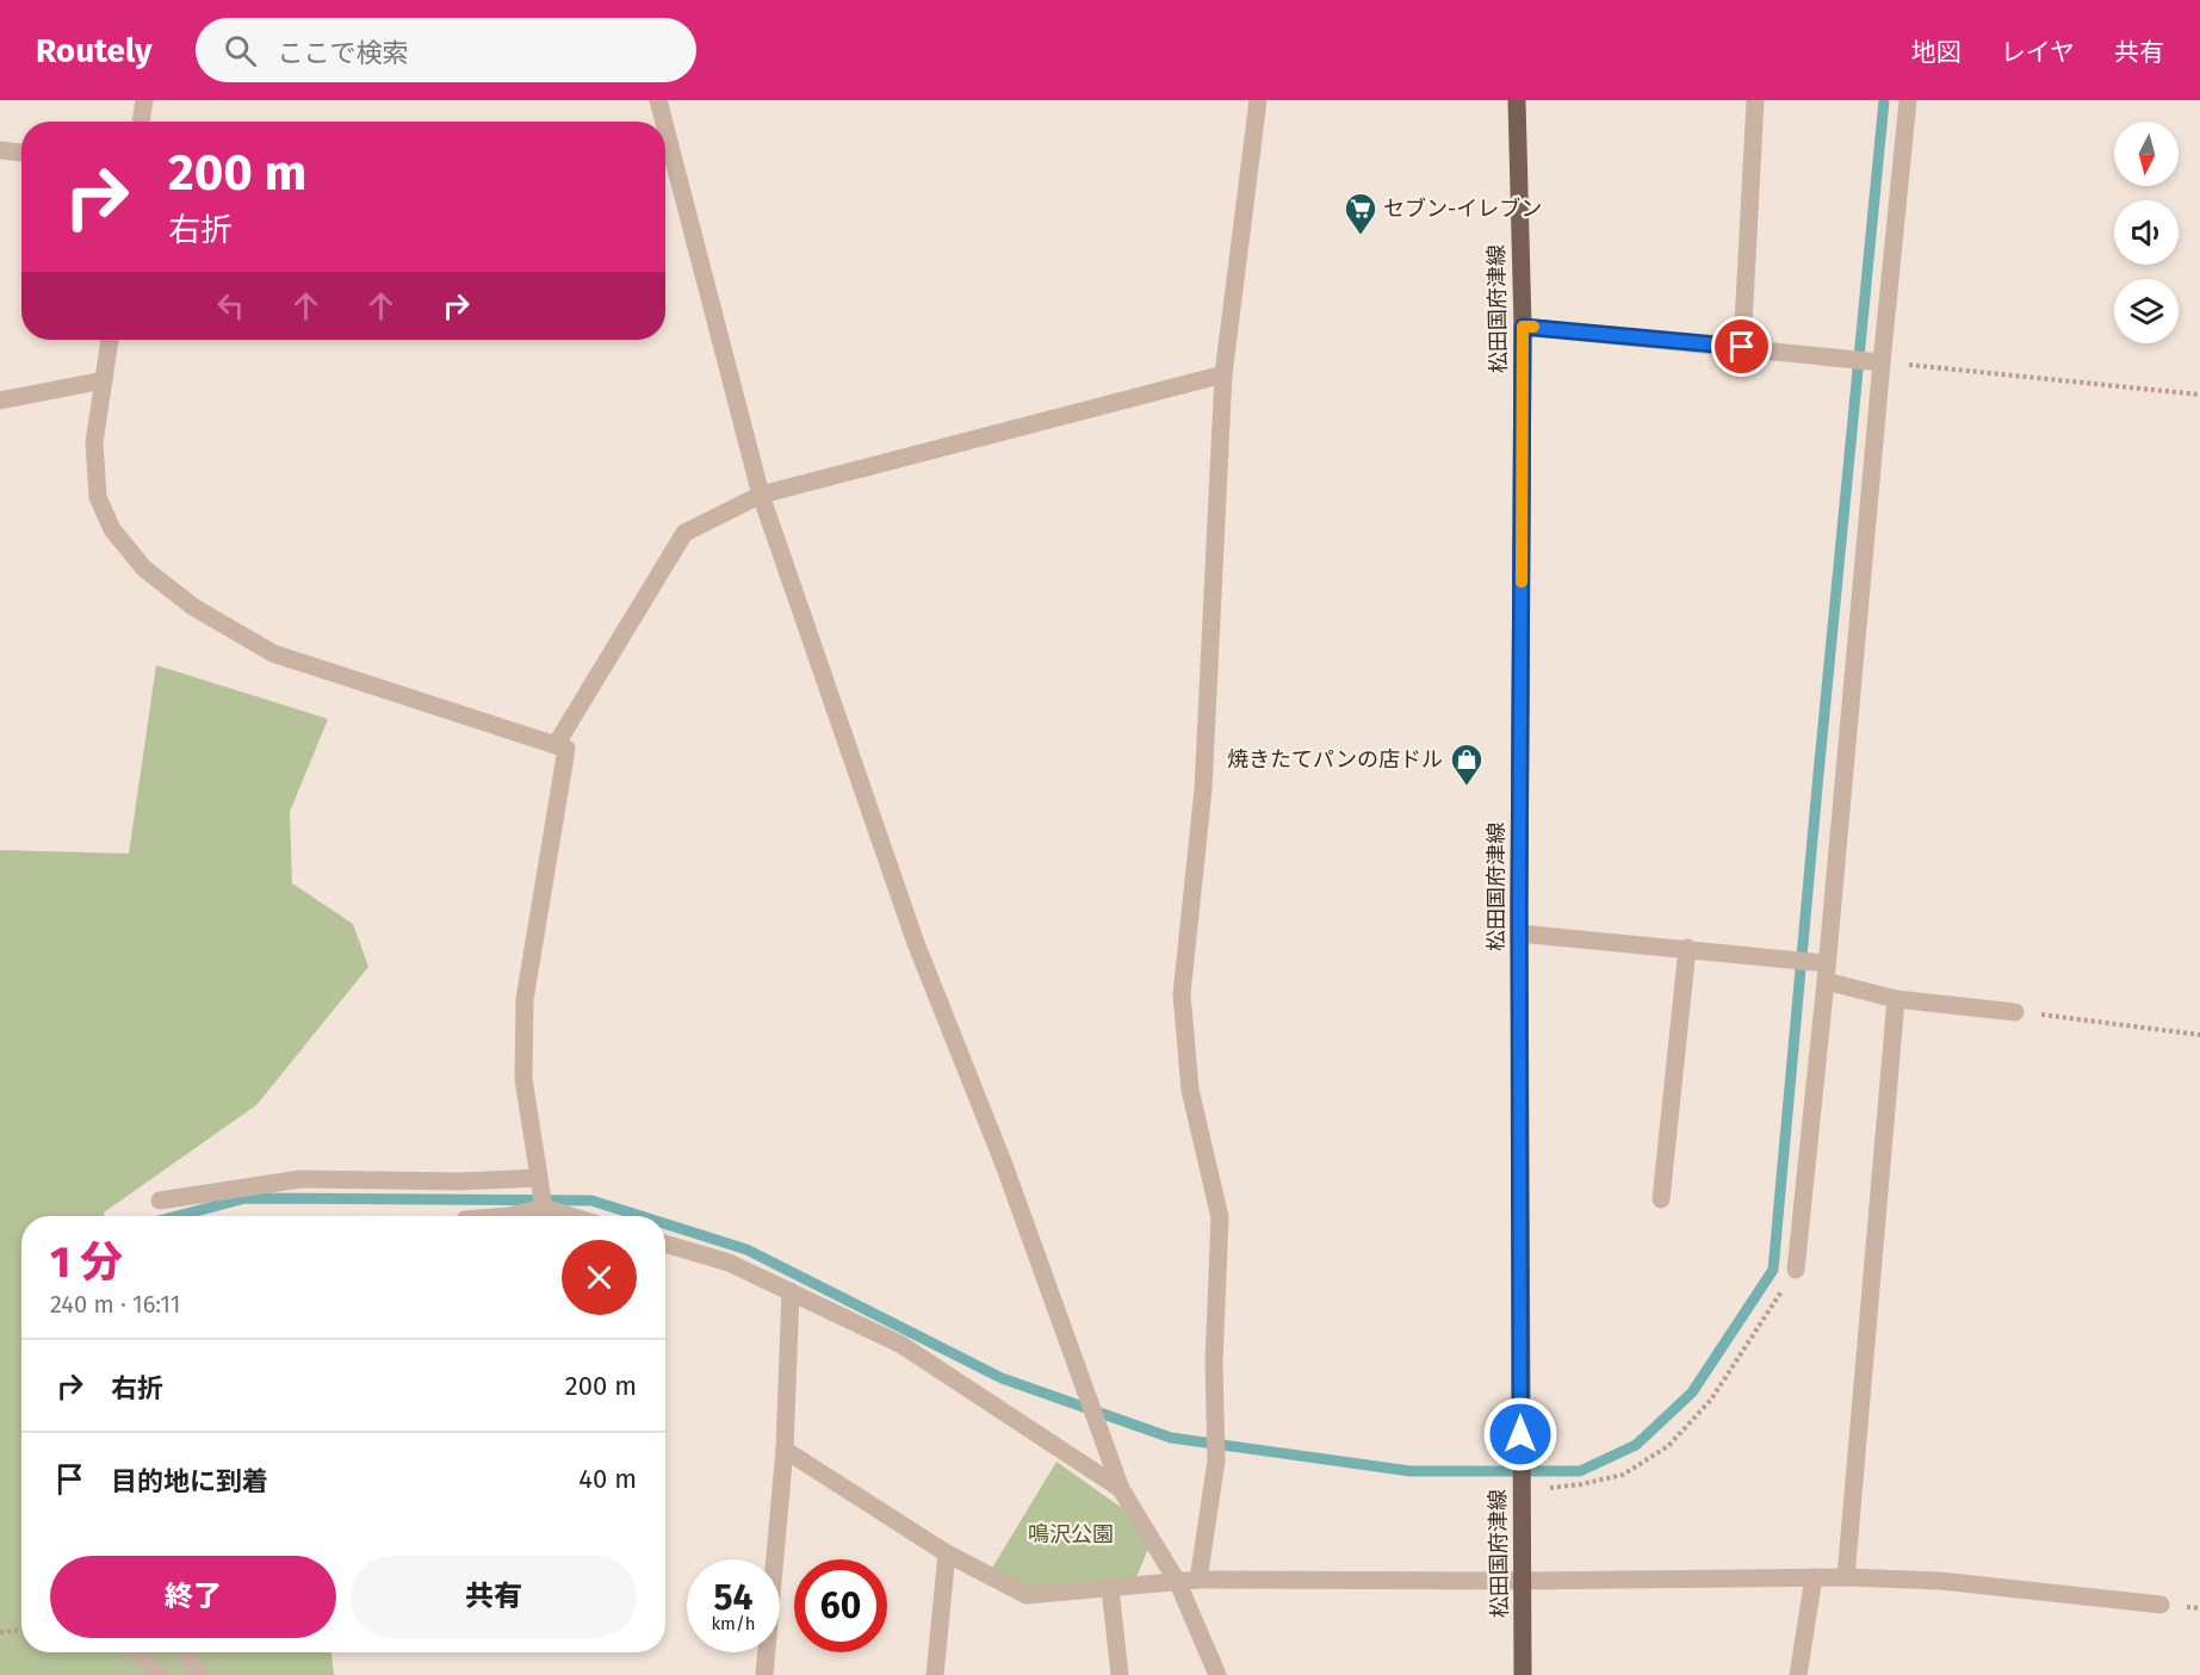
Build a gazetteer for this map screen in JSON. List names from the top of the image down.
{
  "streets": {
    "main road": ["松田国府津線"]
  },
  "parks": ["鳴沢公園"],
  "places": {
    "supermarket": ["セブン-イレブン"],
    "shop": ["焼きたてパンの店ドル"]
  },
  "north": "bottom",
  "page": {
    "header": "Routely",
    "search": "ここで検索",
    "nav": ["地図", "レイヤ", "共有"],
    "turn": ["200 m", "右折"],
    "heading": ["1 分", "240 m · 16:11"],
    "list": [
      {
        "name": "右折",
        "value": "200 m"
      },
      {
        "name": "目的地に到着",
        "value": "40 m"
      }
    ],
    "buttons": ["終了", "共有"],
    "speed": "54 km/h",
    "limit": "60"
  }
}
